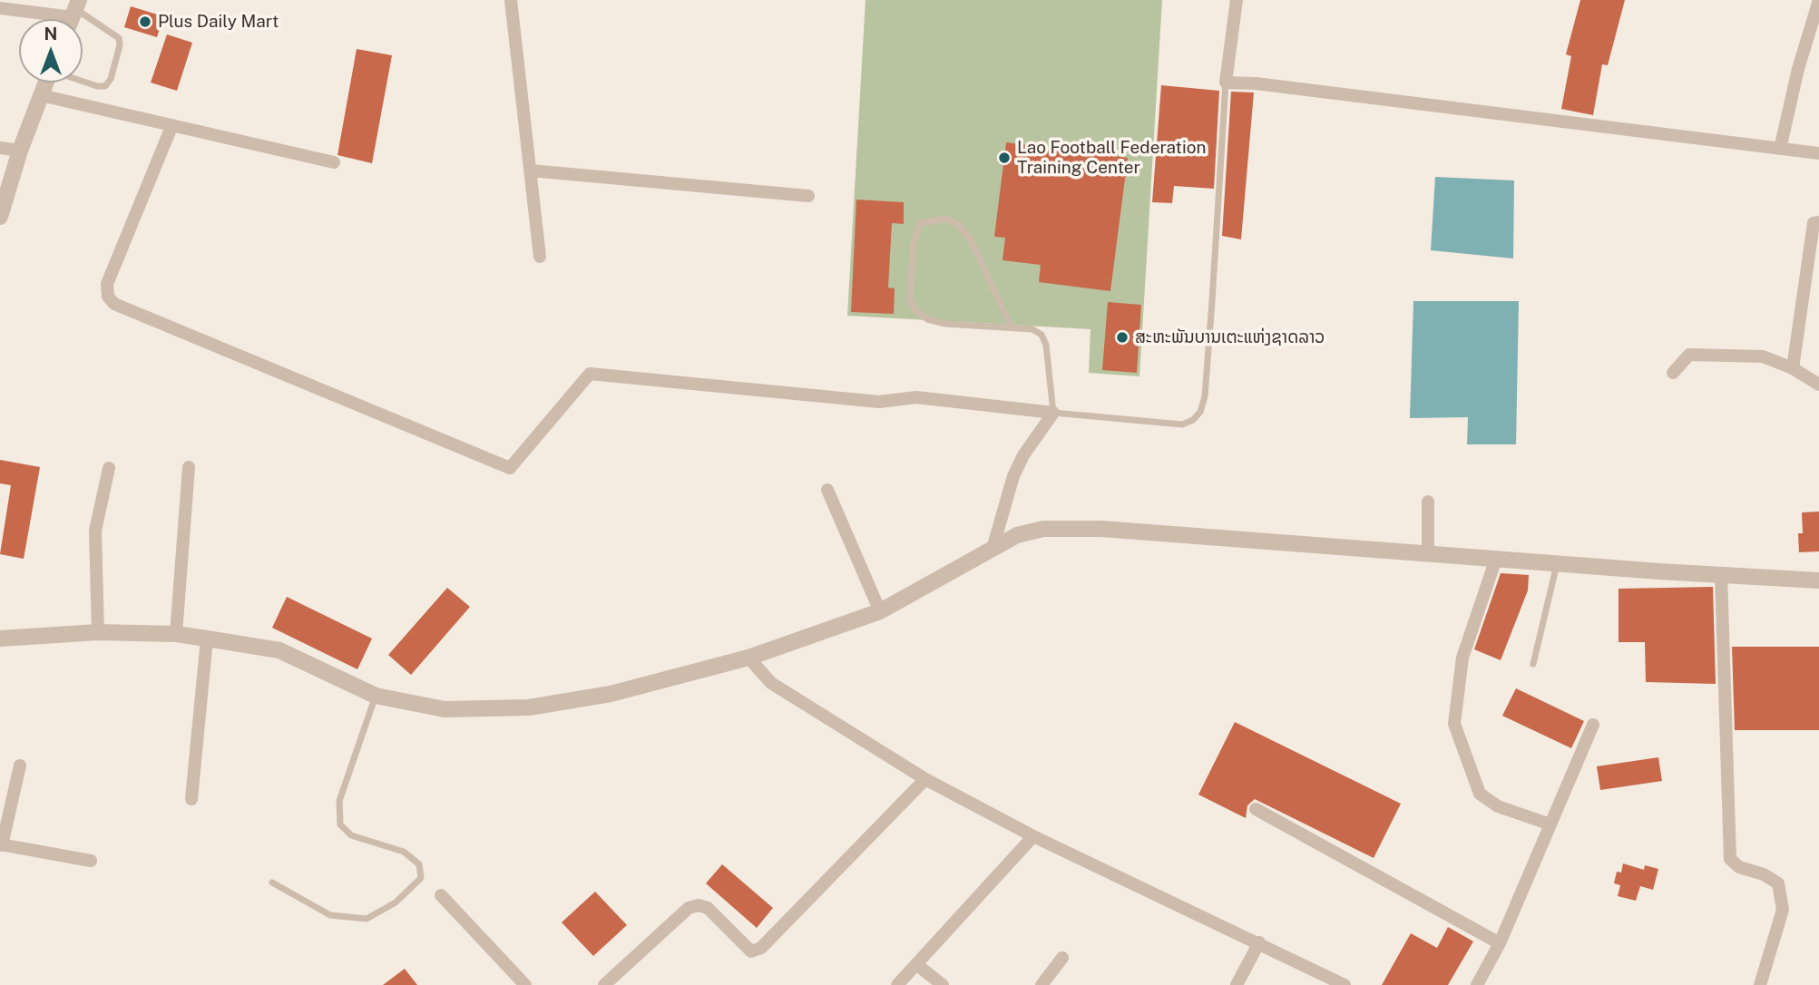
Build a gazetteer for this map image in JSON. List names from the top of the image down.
{
  "places": ["Plus Daily Mart", "Lao Football Federation Training Center", "ສະຫະພັນບານເຕະແຫ່ງຊາດລາວ"],
  "north": "top"
}
